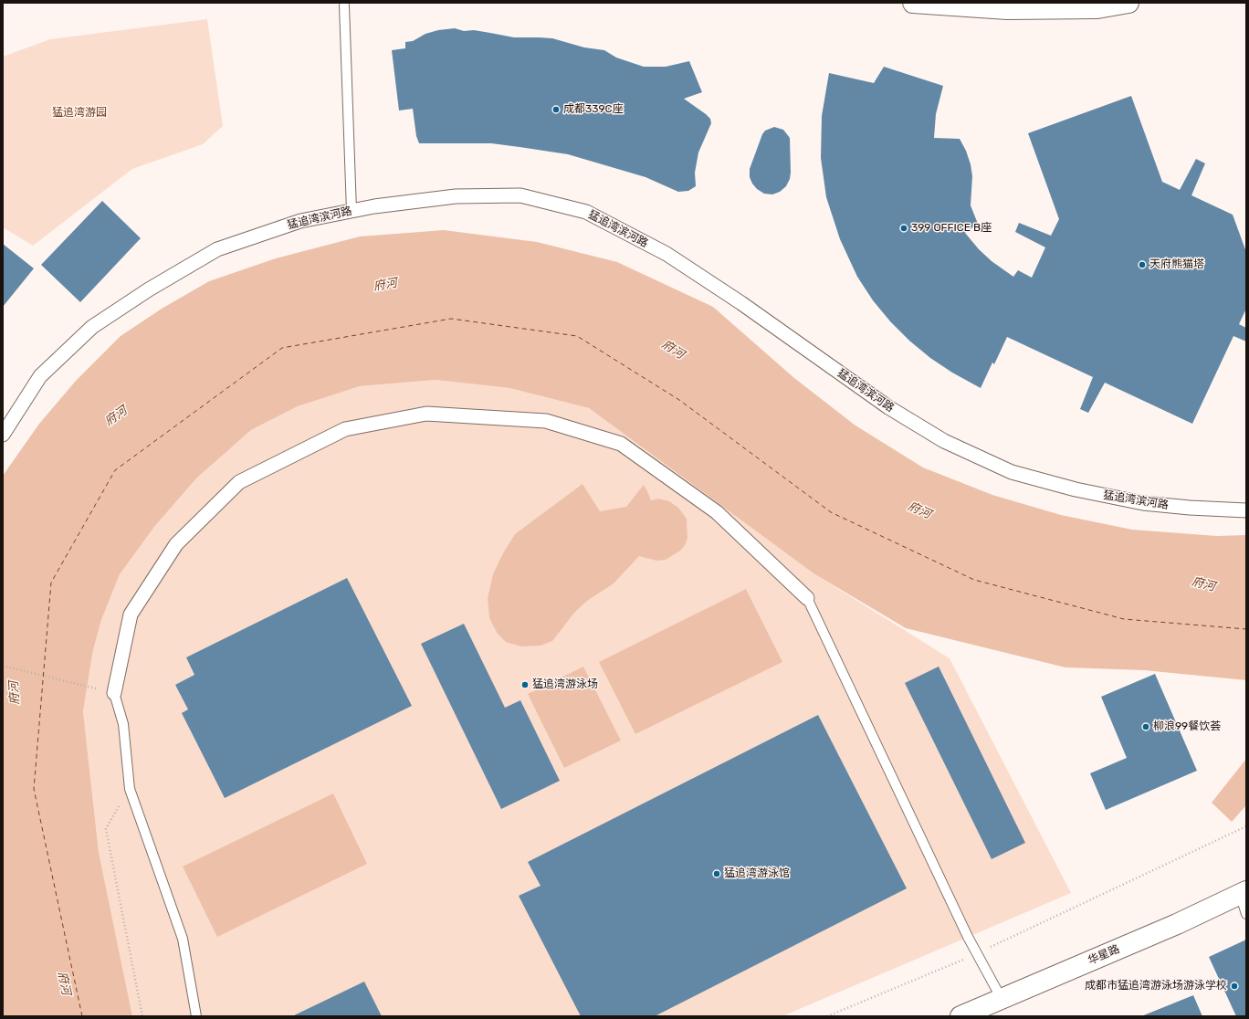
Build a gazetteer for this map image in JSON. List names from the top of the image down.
{
  "streets": {
    "street": ["猛追湾滨河路", "华星路"]
  },
  "water": ["府河"],
  "parks": ["猛追湾游园"],
  "places": [
    "成都339C座",
    "399 OFFICE B座",
    "天府熊猫塔",
    "猛追湾游泳场",
    "柳浪99餐饮荟",
    "猛追湾游泳馆",
    "成都市猛追湾游泳场游泳学校"
  ]
}
